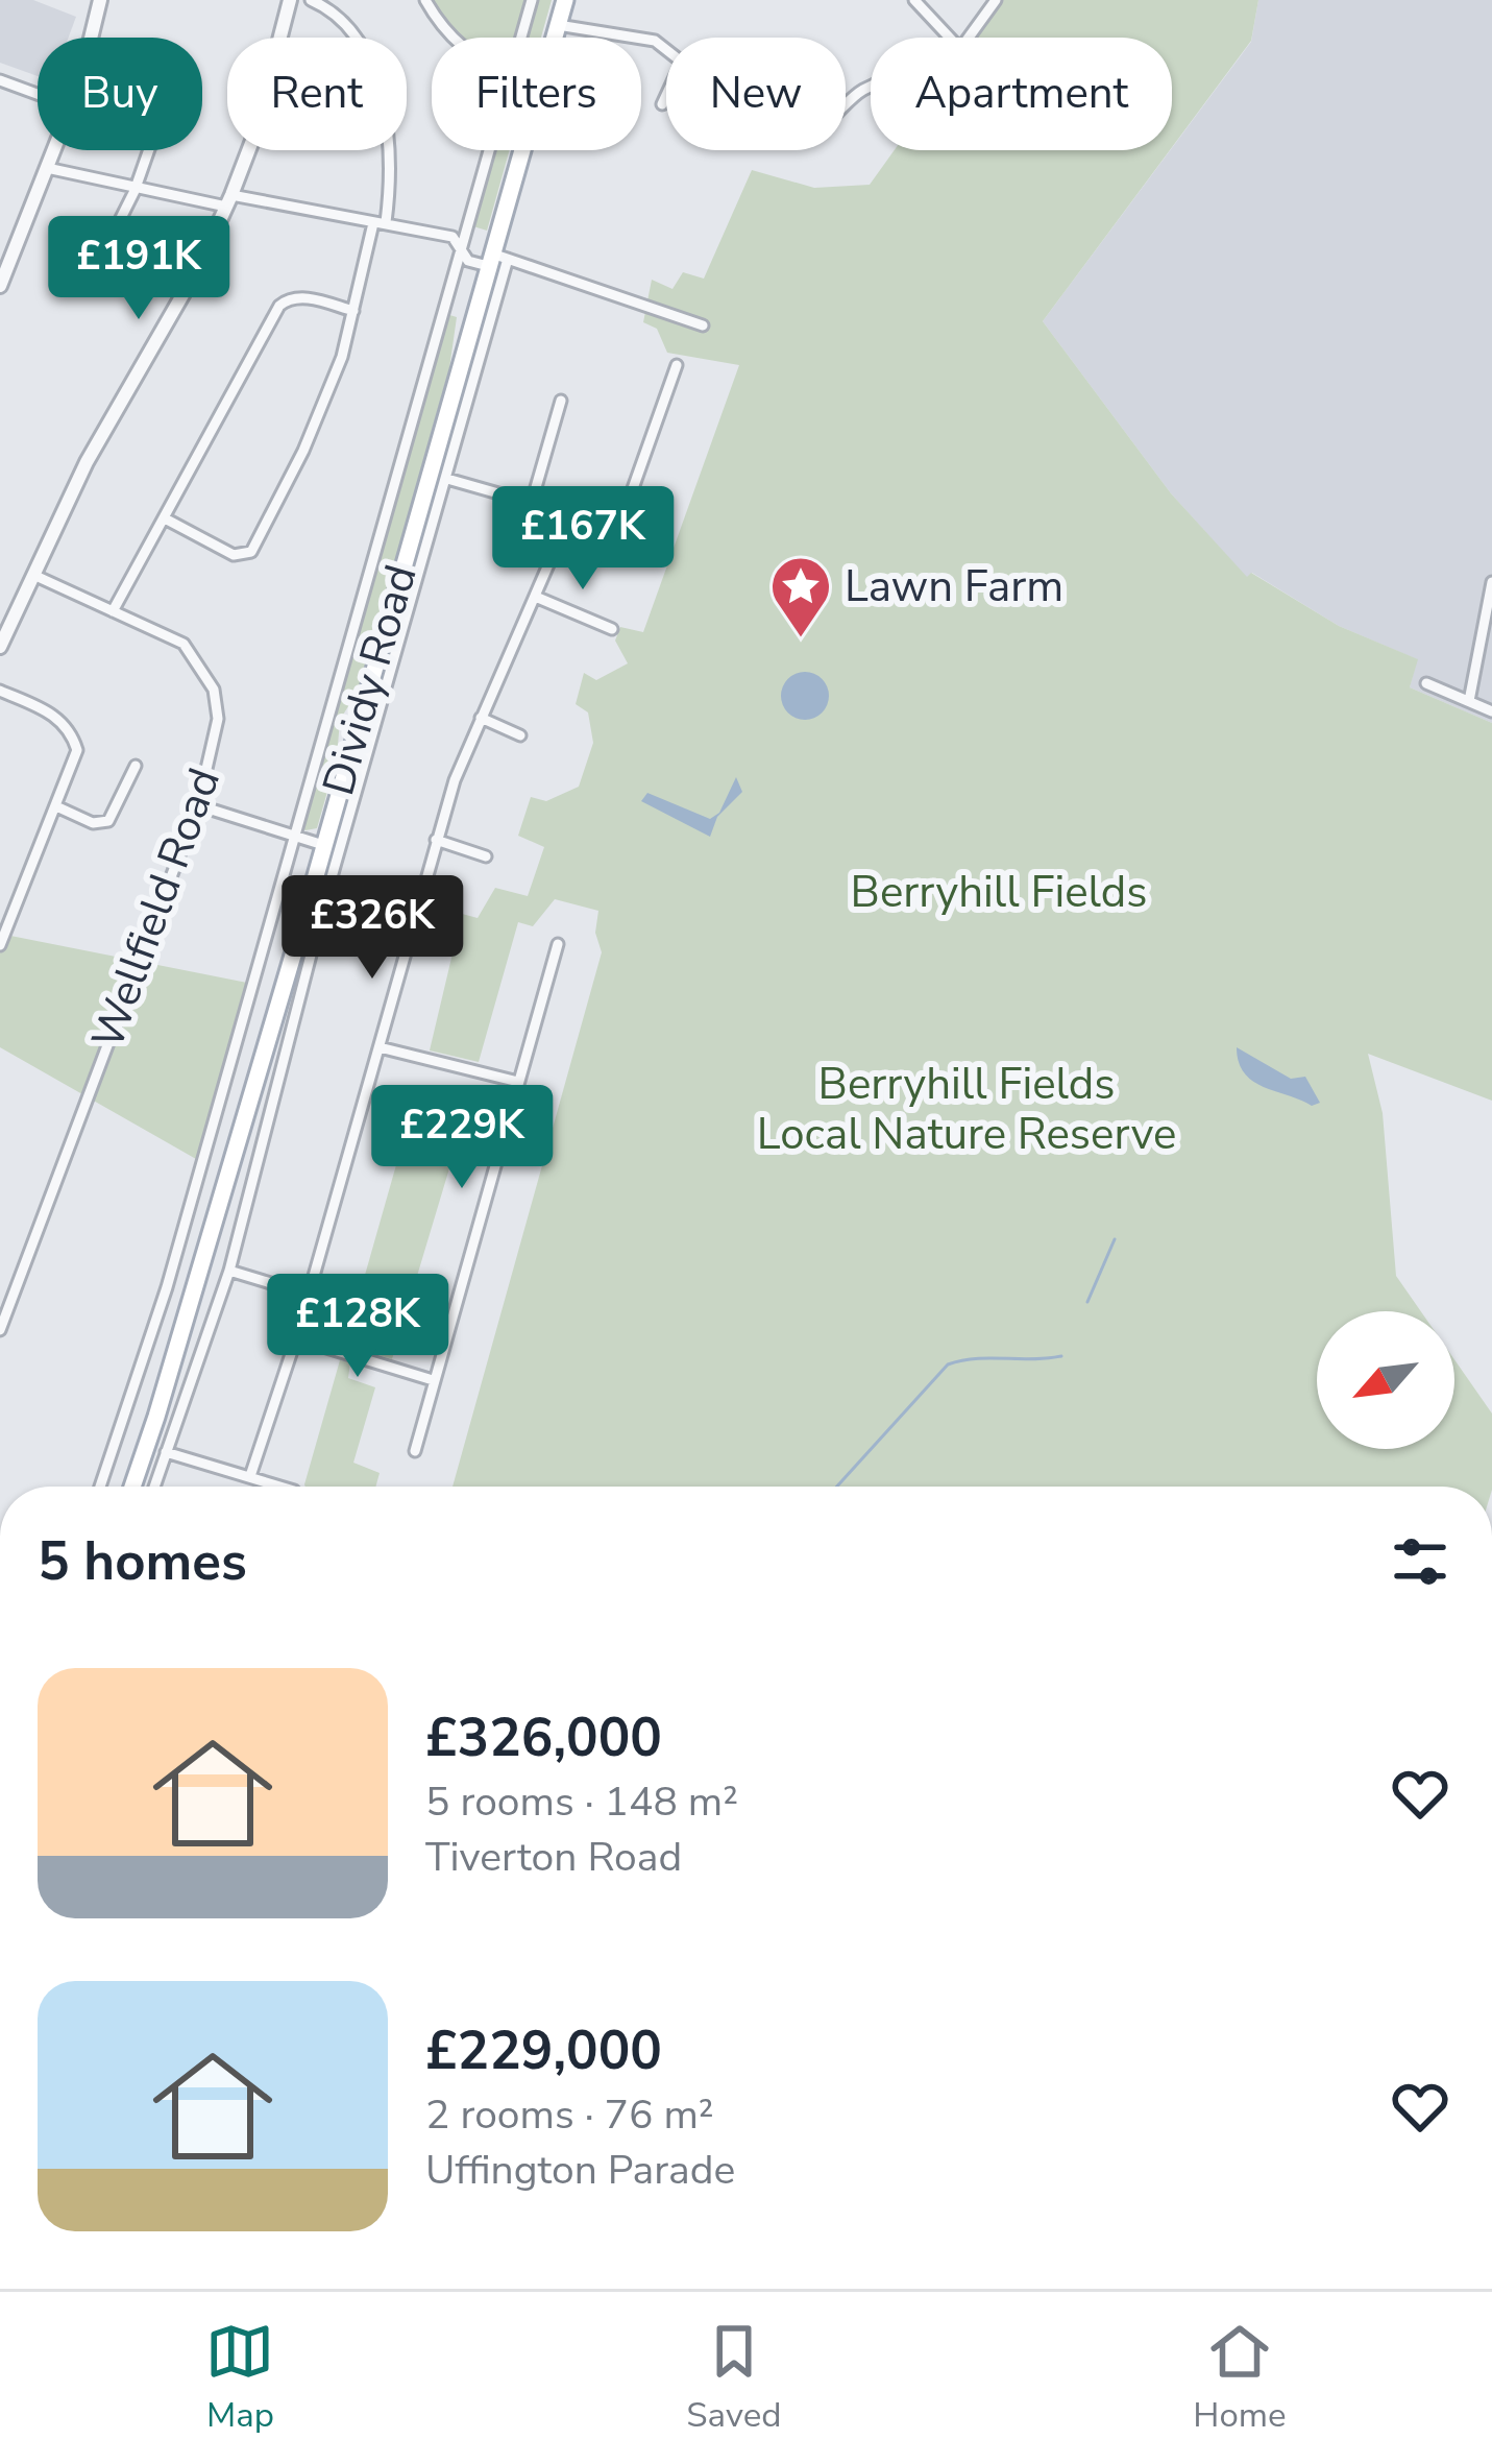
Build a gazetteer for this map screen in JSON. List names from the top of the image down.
{
  "streets": {
    "main road": ["Dividy Road"],
    "street": ["Wellfield Road"]
  },
  "parks": ["Berryhill Fields", "Berryhill Fields Local Nature Reserve"],
  "places": {
    "place": ["Lawn Farm"]
  },
  "north": "bottom left",
  "page": {
    "chip": [
      "Buy",
      "Rent",
      "Filters",
      "New",
      "Apartment"
    ],
    "price": [
      "£191K",
      "£167K",
      "£326K",
      "£229K",
      "£128K"
    ],
    "heading": "5 homes",
    "list": [
      {
        "name": "£326,000",
        "note": "5 rooms · 148 m² · Tiverton Road"
      },
      {
        "name": "£229,000",
        "note": "2 rooms · 76 m² · Uffington Parade"
      }
    ],
    "tabs": ["Map", "Saved", "Home"]
  }
}
